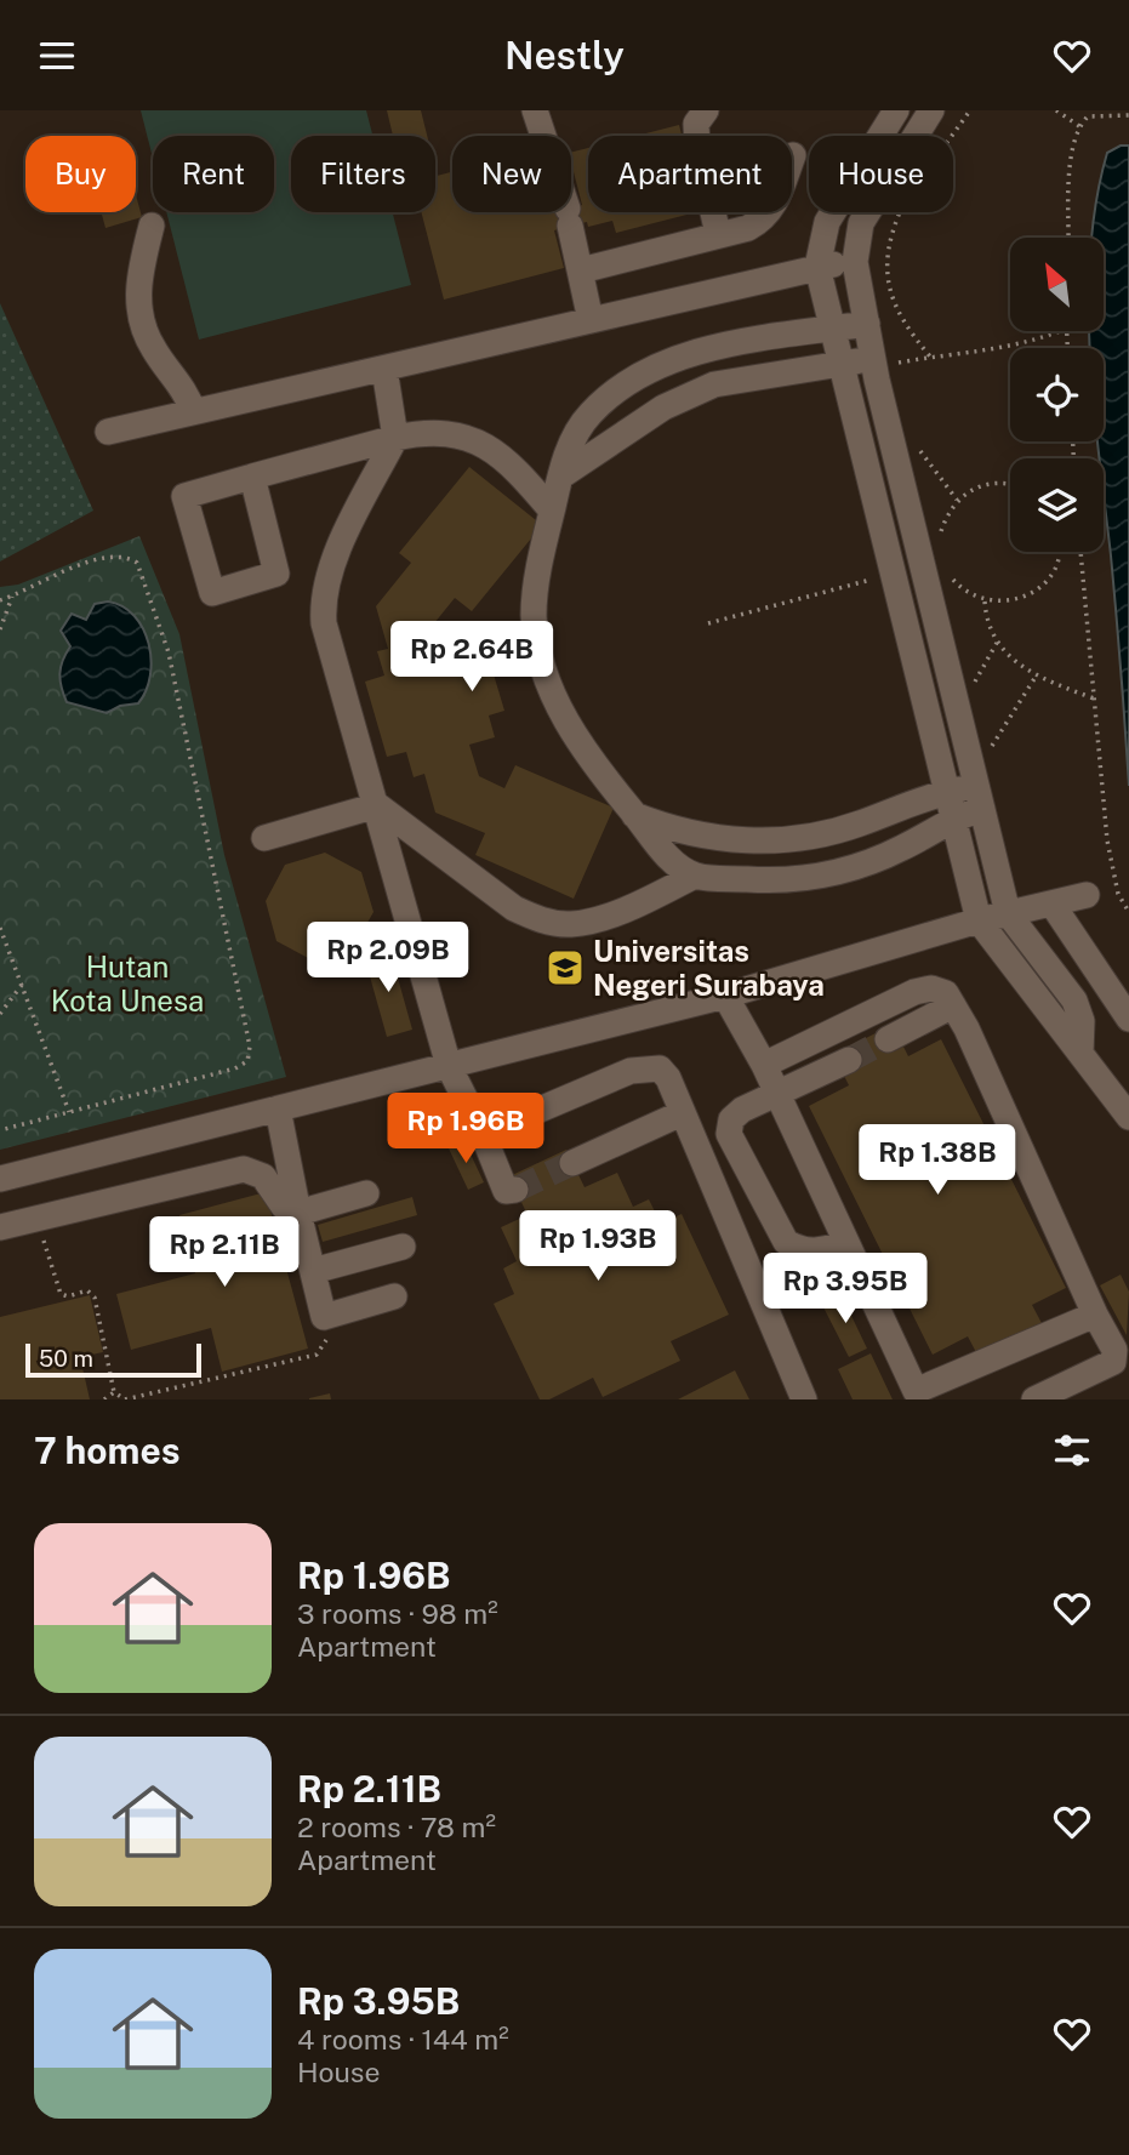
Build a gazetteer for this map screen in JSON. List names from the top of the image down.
{
  "parks": ["Hutan Kota Unesa"],
  "places": {
    "school or university": ["Universitas Negeri Surabaya"]
  },
  "scale_bar": "50 m",
  "north": "top left",
  "page": {
    "header": "Nestly",
    "chip": [
      "Buy",
      "Rent",
      "Filters",
      "New",
      "Apartment",
      "House"
    ],
    "price": [
      "Rp 2.64B",
      "Rp 2.09B",
      "Rp 1.96B",
      "Rp 1.38B",
      "Rp 1.93B",
      "Rp 2.11B",
      "Rp 3.95B"
    ],
    "scale": "50 m",
    "heading": "7 homes",
    "list": [
      {
        "name": "Rp 1.96B",
        "note": "3 rooms · 98 m² · Apartment"
      },
      {
        "name": "Rp 2.11B",
        "note": "2 rooms · 78 m² · Apartment"
      },
      {
        "name": "Rp 3.95B",
        "note": "4 rooms · 144 m² · House"
      }
    ]
  }
}
